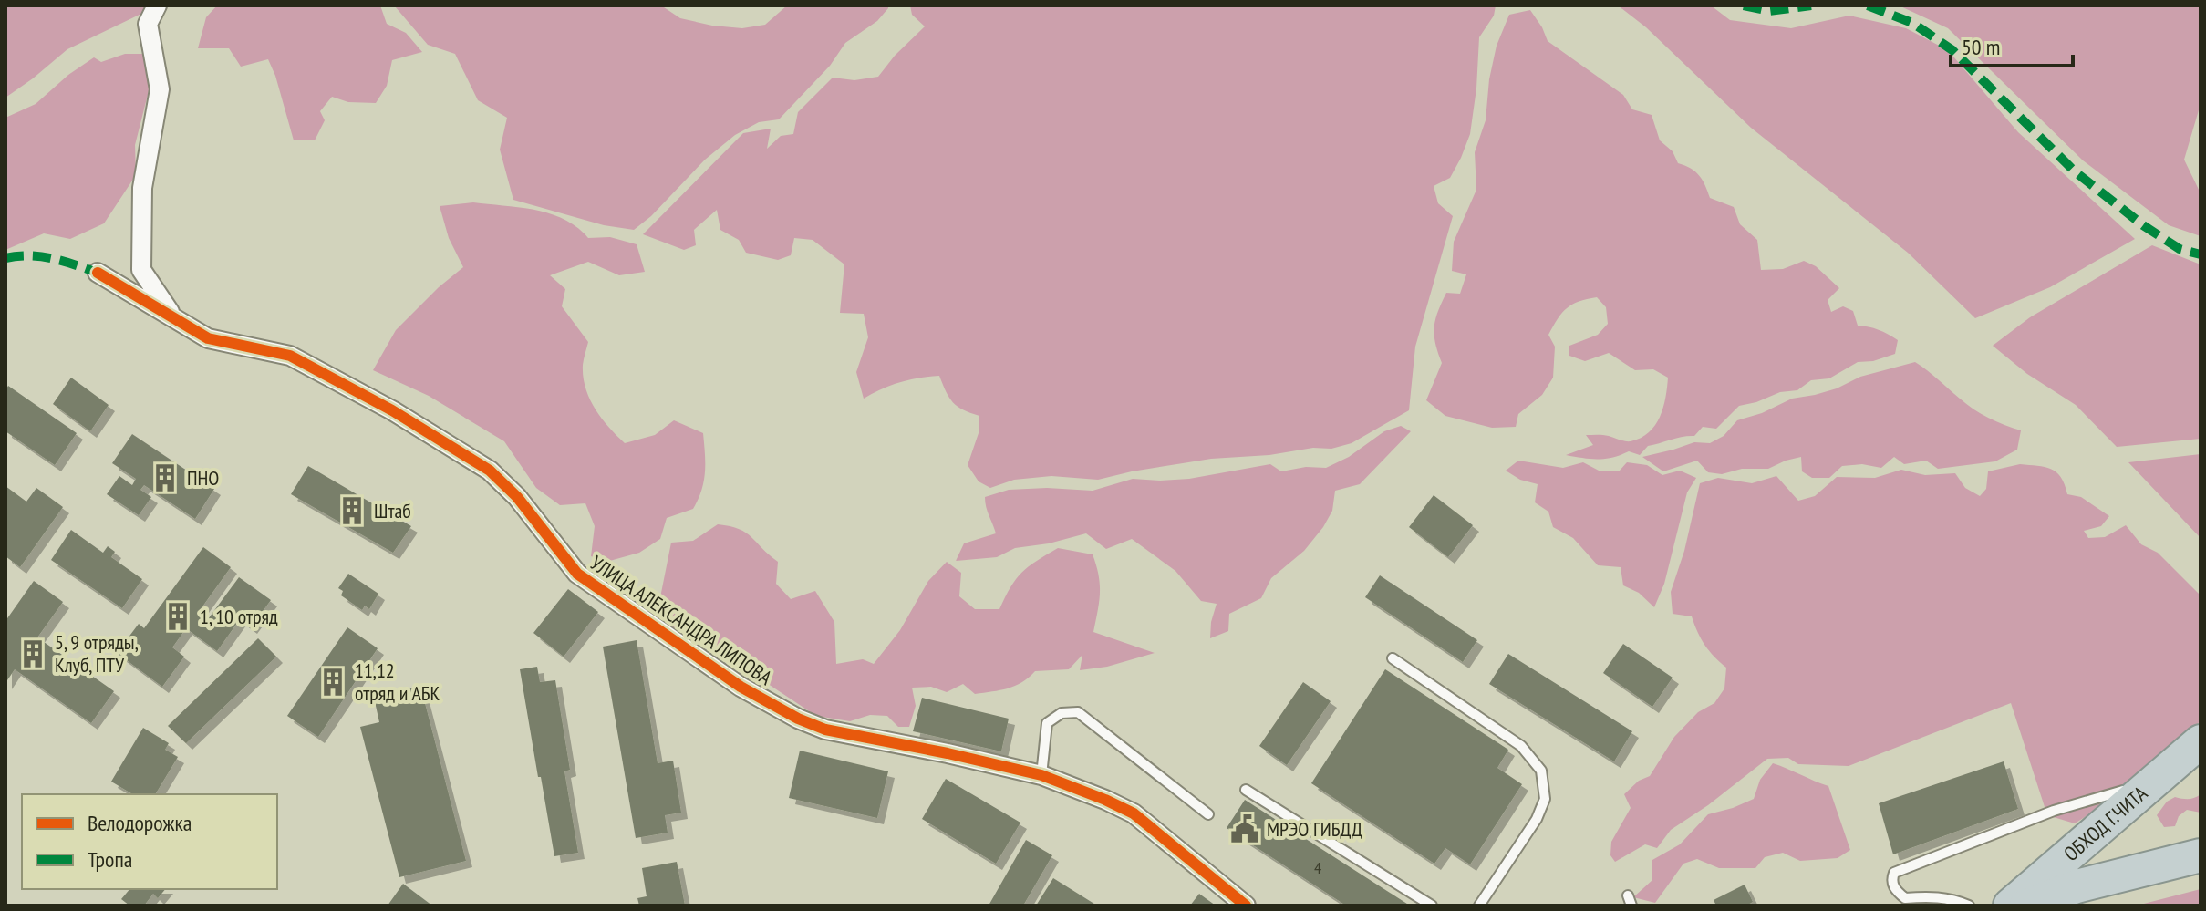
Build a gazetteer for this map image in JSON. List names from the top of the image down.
{
  "streets": {
    "highway": ["ОБХОД Г.ЧИТА"],
    "street": ["УЛИЦА АЛЕКСАНДРА ЛИПОВА"]
  },
  "places": {
    "building": [
      "ПНО",
      "Штаб",
      "1, 10 отряд",
      "5, 9 отряды, Клуб, ПТУ",
      "11,12 отряд и АБК"
    ],
    "public building": ["МРЭО ГИБДД"]
  },
  "house_numbers": ["4"],
  "legend": ["Велодорожка", "Тропа"],
  "scale_bar": "50 m"
}
